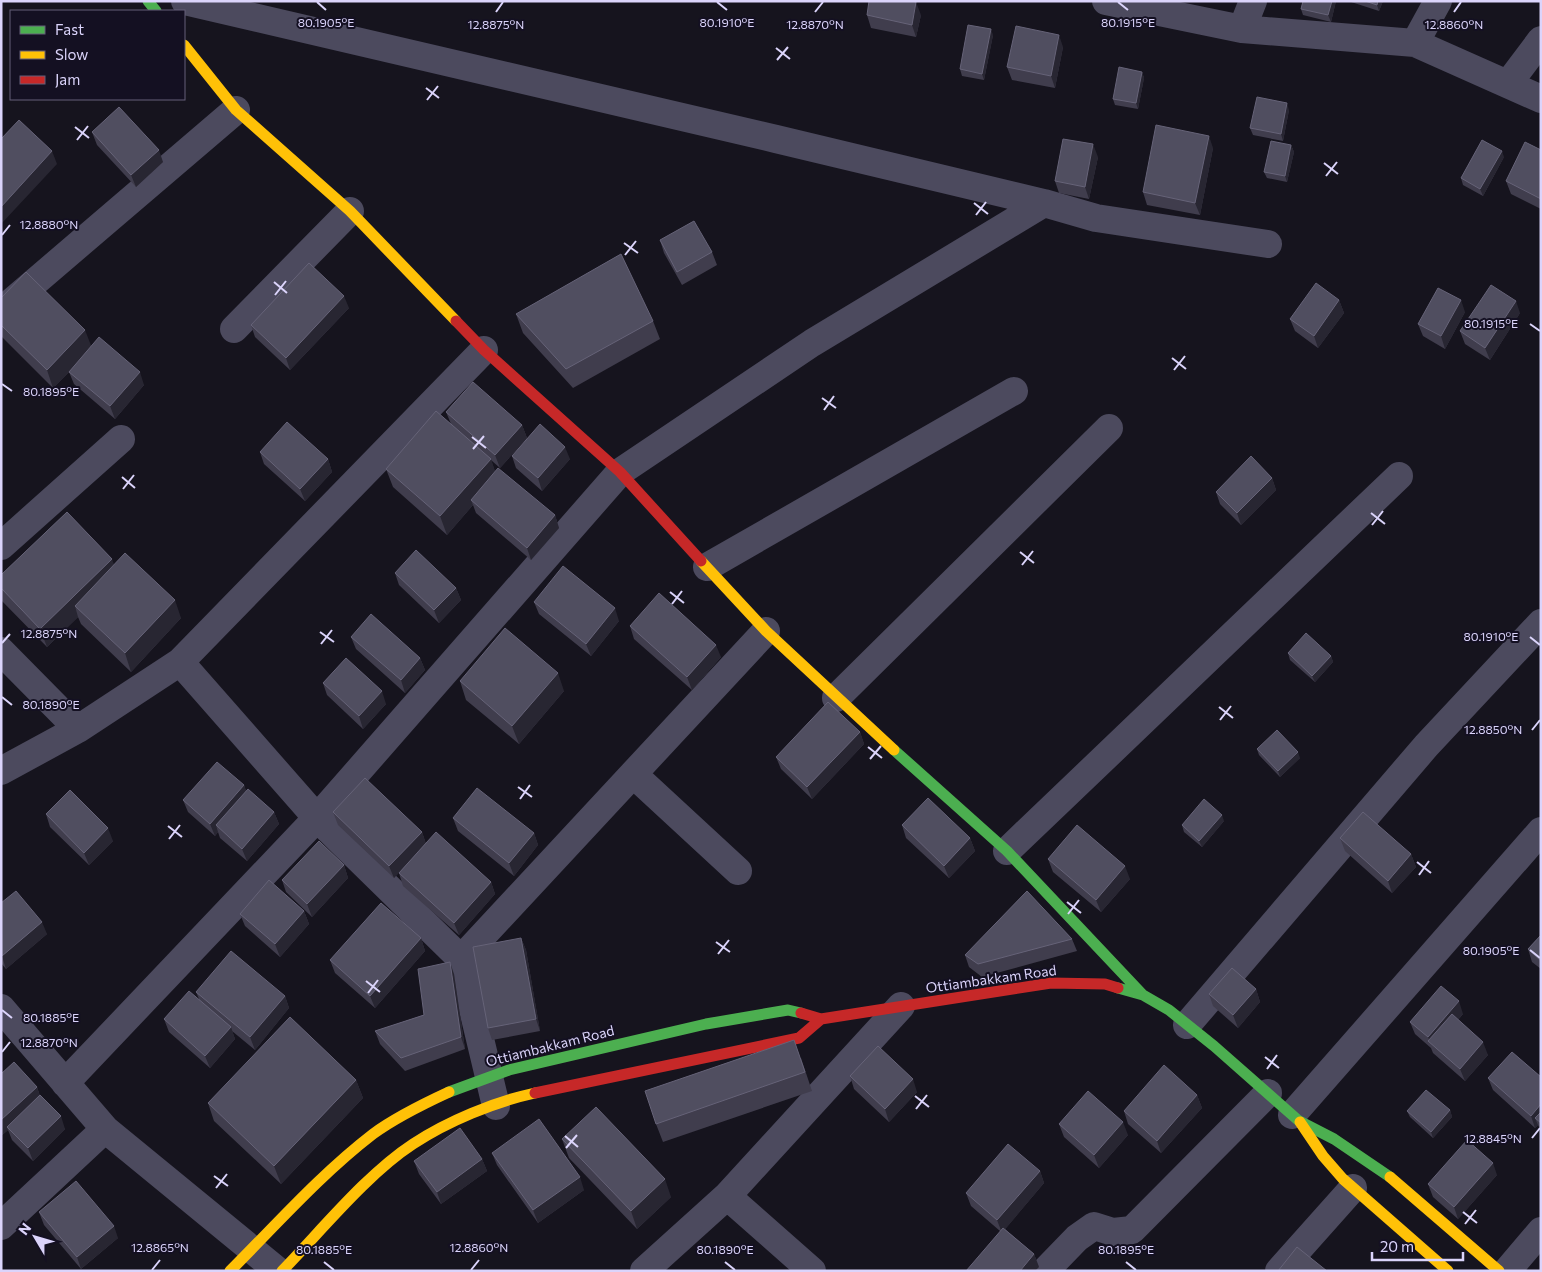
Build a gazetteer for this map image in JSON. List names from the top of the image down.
{
  "streets": {
    "street": ["Ottiambakkam Road"]
  },
  "legend": ["Fast", "Slow", "Jam"],
  "scale_bar": "20 m",
  "north": "top left",
  "coordinates": [
    "80.1905°E",
    "80.1910°E",
    "80.1915°E",
    "12.8875°N",
    "12.8870°N",
    "12.8860°N",
    "12.8880°N",
    "80.1895°E",
    "80.1890°E",
    "12.8850°N",
    "80.1885°E",
    "12.8845°N",
    "12.8865°N"
  ]
}
